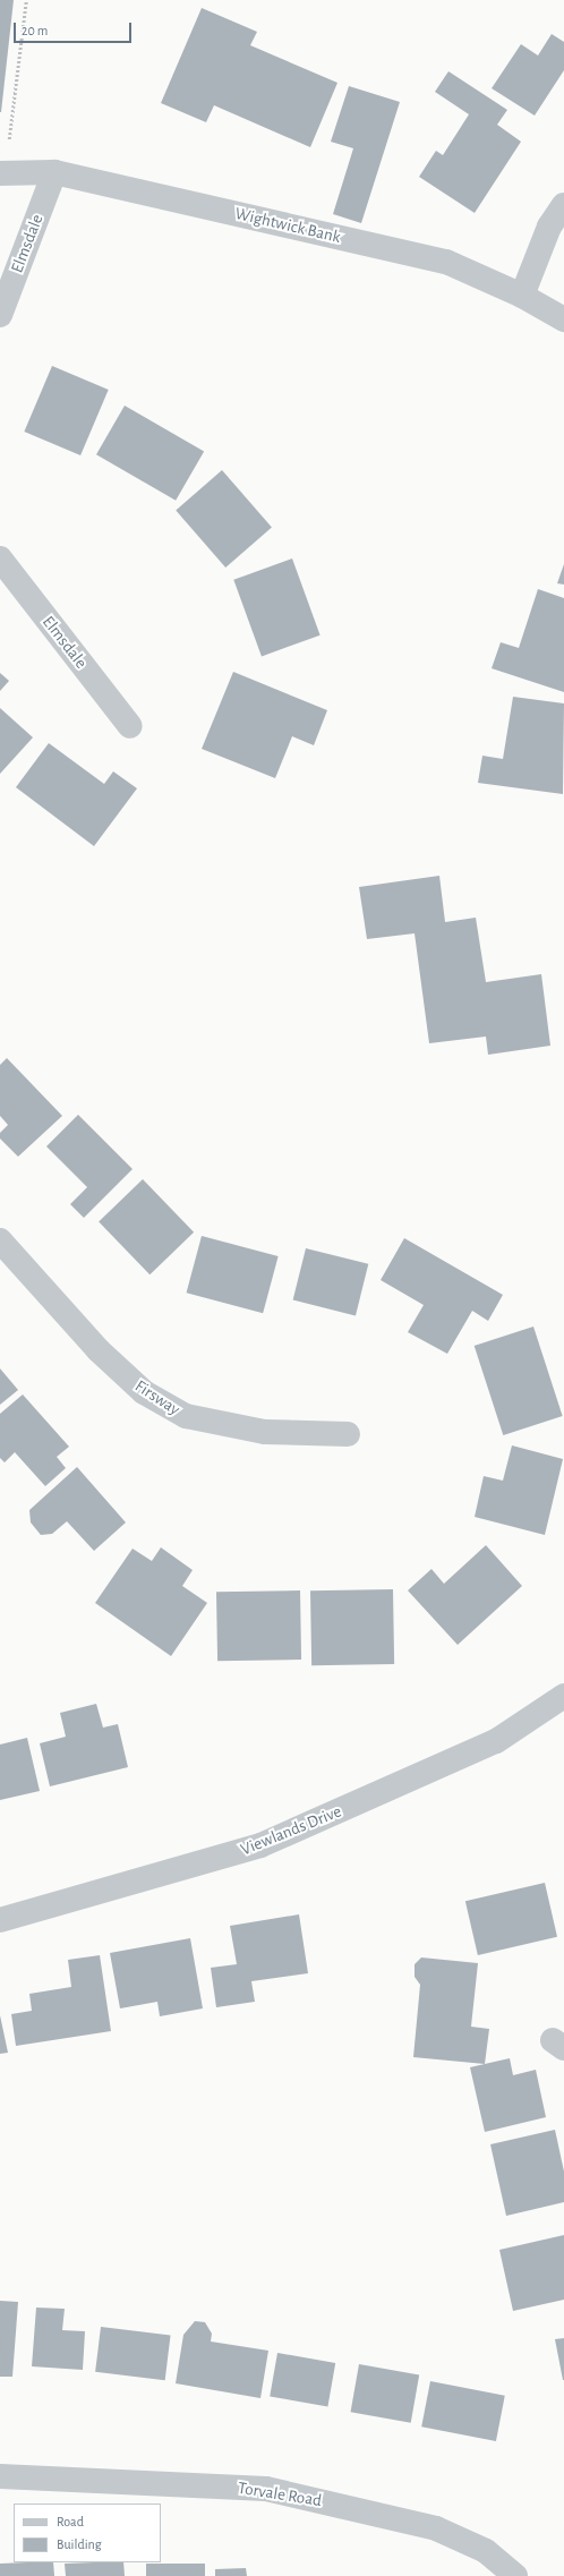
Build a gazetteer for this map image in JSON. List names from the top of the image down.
{
  "streets": {
    "street": [
      "Wightwick Bank",
      "Elmsdale",
      "Firsway",
      "Viewlands Drive",
      "Torvale Road"
    ]
  },
  "crossings": [
    ["Wightwick Bank", "Elmsdale"]
  ],
  "legend": ["Road", "Building"],
  "scale_bar": "20 m"
}
